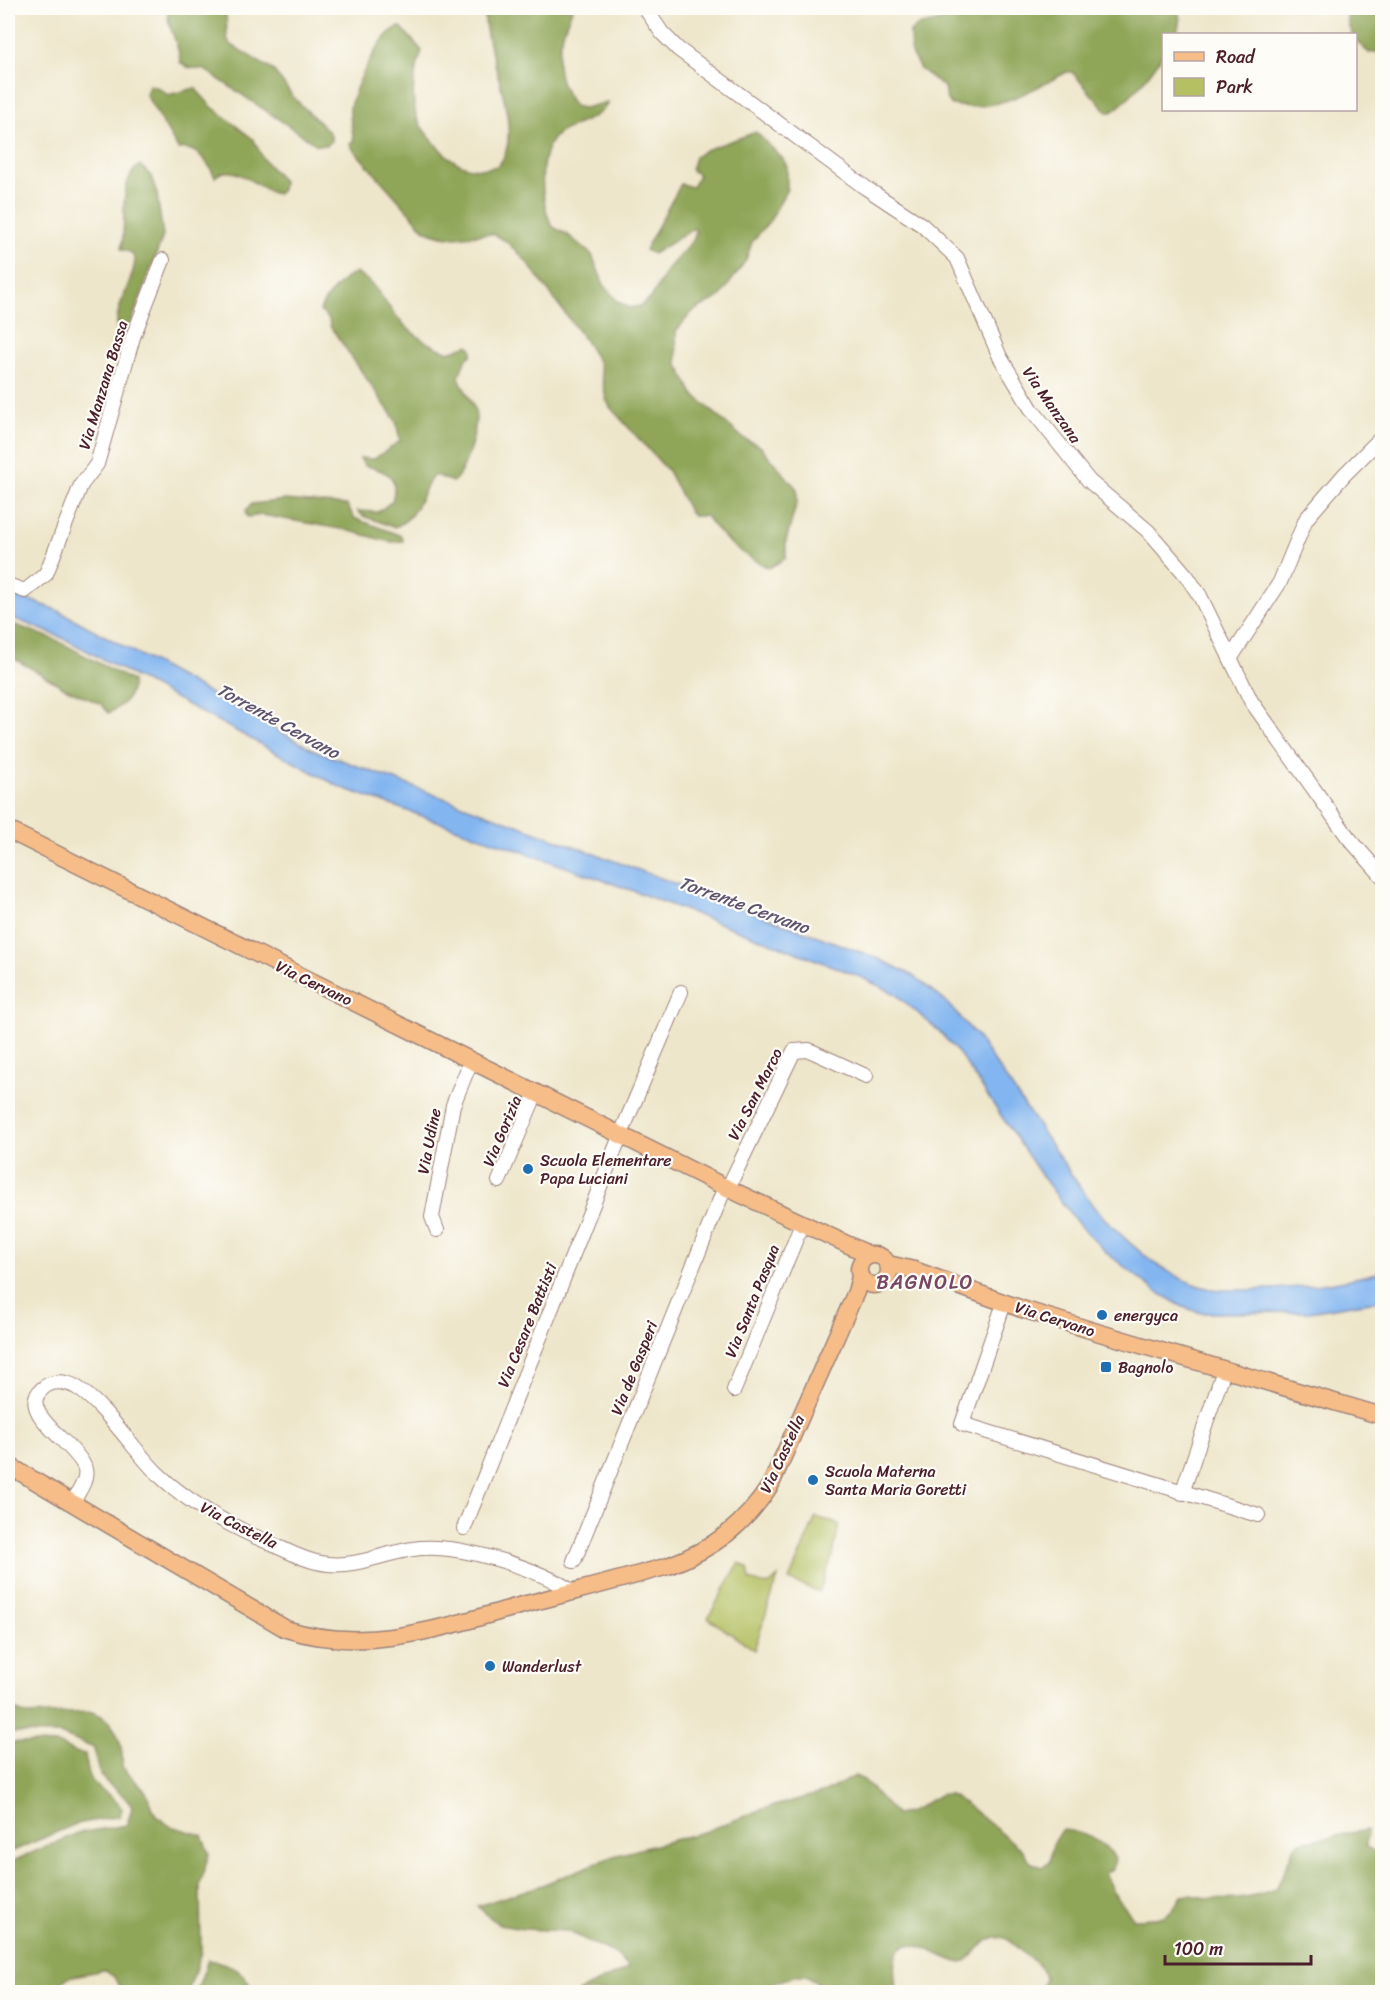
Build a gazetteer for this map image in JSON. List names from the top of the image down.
{
  "streets": {
    "main road": ["Via Cervano", "Via Castella"],
    "street": [
      "Via Manzana Bassa",
      "Via Manzana",
      "Via San Marco",
      "Via Gorizia",
      "Via Udine",
      "Via Santa Pasqua",
      "Via Cesare Battisti",
      "Via de Gasperi"
    ]
  },
  "crossings": [
    ["Via Cervano", "Via San Marco"],
    ["Via Cervano", "Via Gorizia"],
    ["Via Cervano", "Via Udine"],
    ["Via Cervano", "Via Santa Pasqua"],
    ["Via Cervano", "Via Cesare Battisti"],
    ["Via Cervano", "Via de Gasperi"],
    ["Via San Marco", "Via de Gasperi"]
  ],
  "districts": ["BAGNOLO"],
  "water": ["Torrente Cervano"],
  "places": {
    "other": [
      "Scuola Elementare Papa Luciani",
      "energyca",
      "Scuola Materna Santa Maria Goretti",
      "Wanderlust"
    ],
    "transit": ["Bagnolo"]
  },
  "legend": ["Road", "Park"],
  "scale_bar": "100 m"
}
